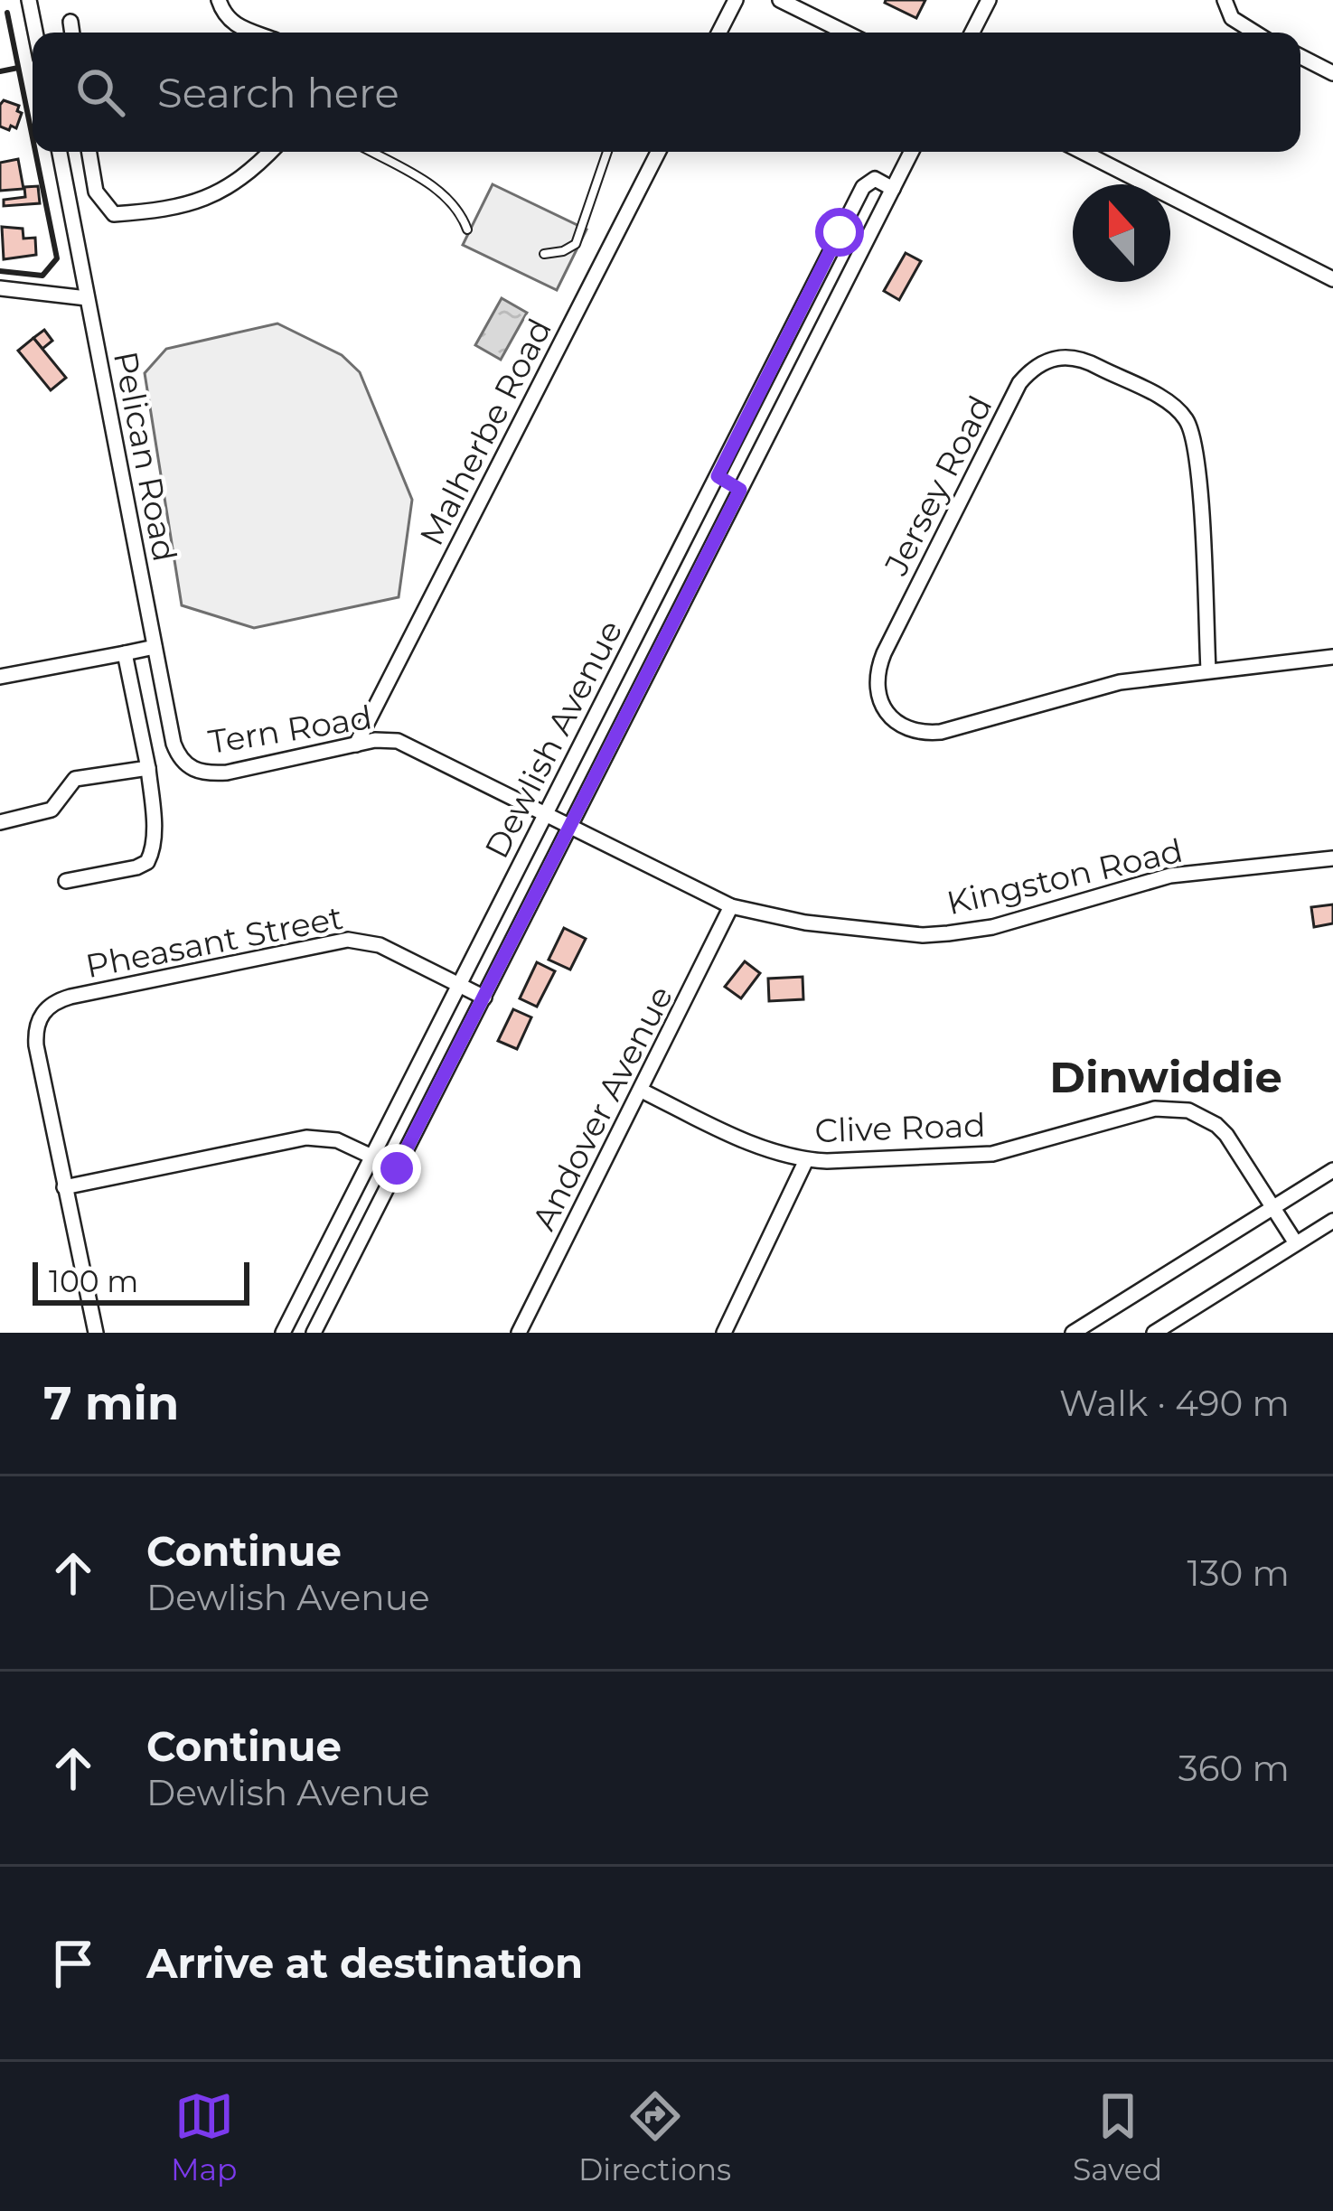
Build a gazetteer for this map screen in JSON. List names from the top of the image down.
{
  "streets": {
    "street": [
      "Malherbe Road",
      "Pelican Road",
      "Jersey Road",
      "Tern Road",
      "Dewlish Avenue",
      "Kingston Road",
      "Pheasant Street",
      "Andover Avenue",
      "Clive Road"
    ]
  },
  "crossings": [
    ["Malherbe Road", "Tern Road"],
    ["Pelican Road", "Tern Road"],
    ["Tern Road", "Dewlish Avenue"],
    ["Tern Road", "Kingston Road"],
    ["Dewlish Avenue", "Kingston Road"],
    ["Dewlish Avenue", "Pheasant Street"],
    ["Kingston Road", "Andover Avenue"],
    ["Andover Avenue", "Clive Road"]
  ],
  "districts": ["Dinwiddie"],
  "scale_bar": "100 m",
  "north": "top",
  "page": {
    "search": "Search here",
    "scale": "100 m",
    "heading": ["7 min", "Walk · 490 m"],
    "list": [
      ["Continue", "Dewlish Avenue", "130 m"],
      ["Continue", "Dewlish Avenue", "360 m"],
      "Arrive at destination"
    ],
    "nav": ["Map", "Directions", "Saved"]
  }
}
